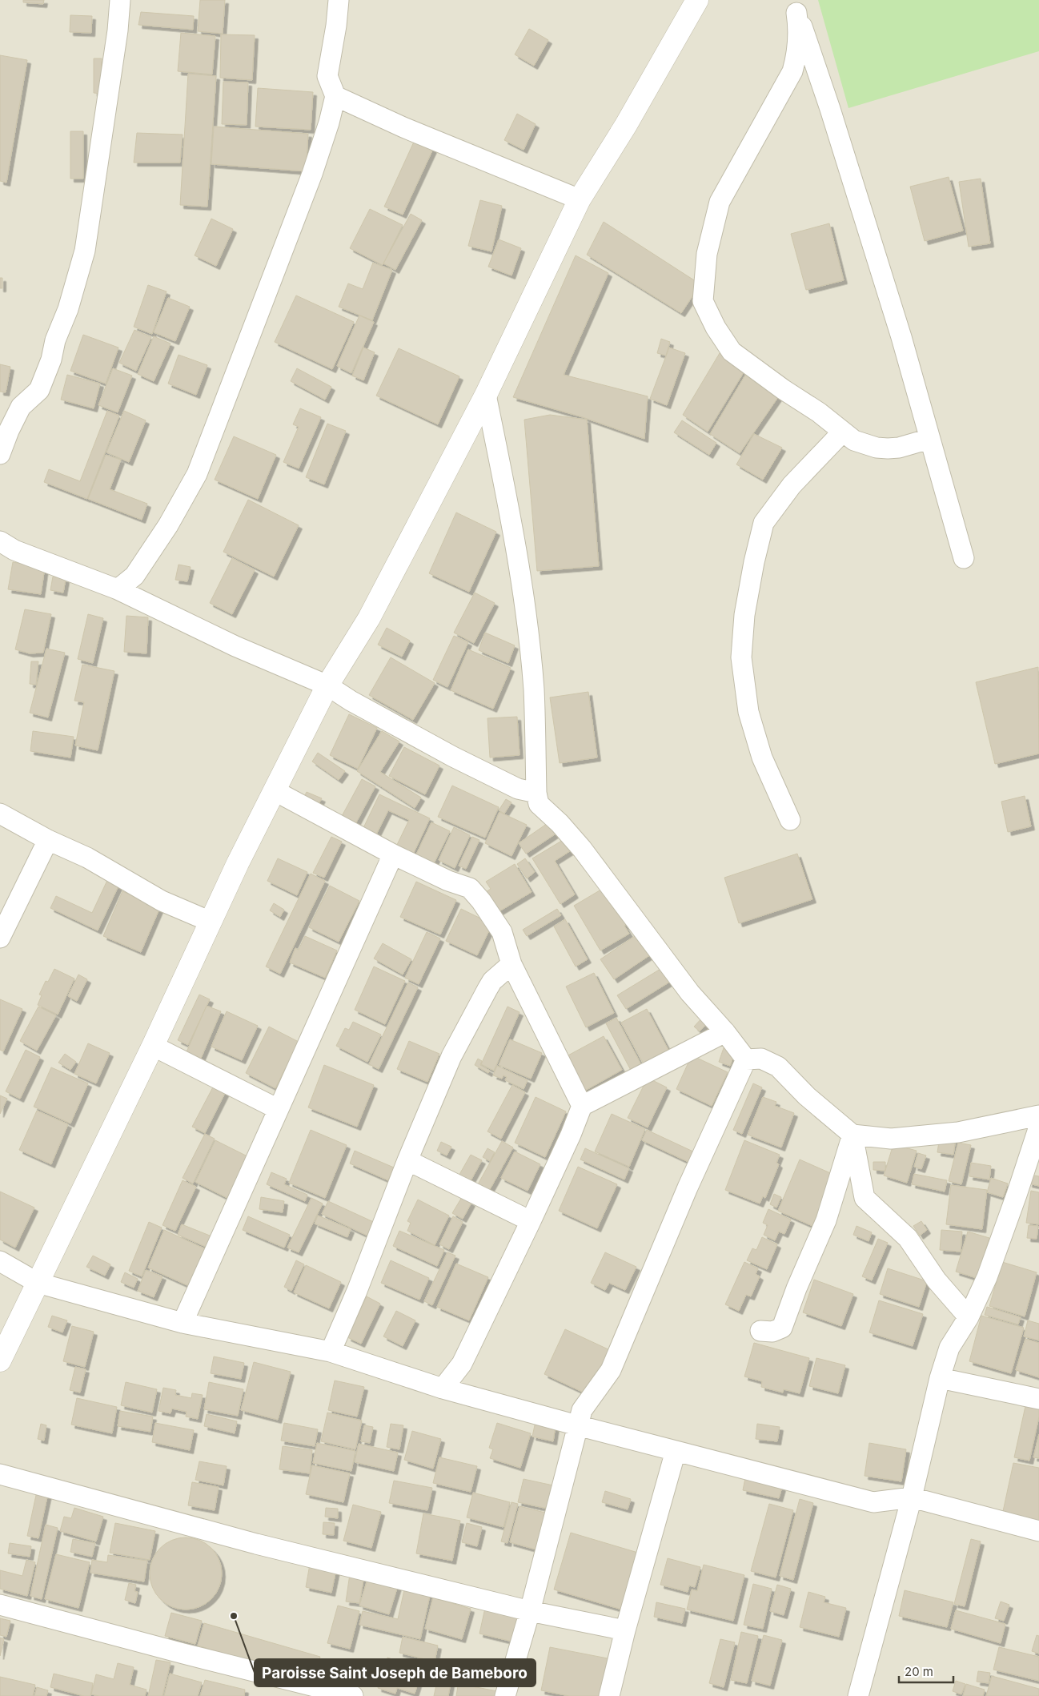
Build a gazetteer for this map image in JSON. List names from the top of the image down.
{
  "places": ["Paroisse Saint Joseph de Bameboro"],
  "scale_bar": "20 m"
}
